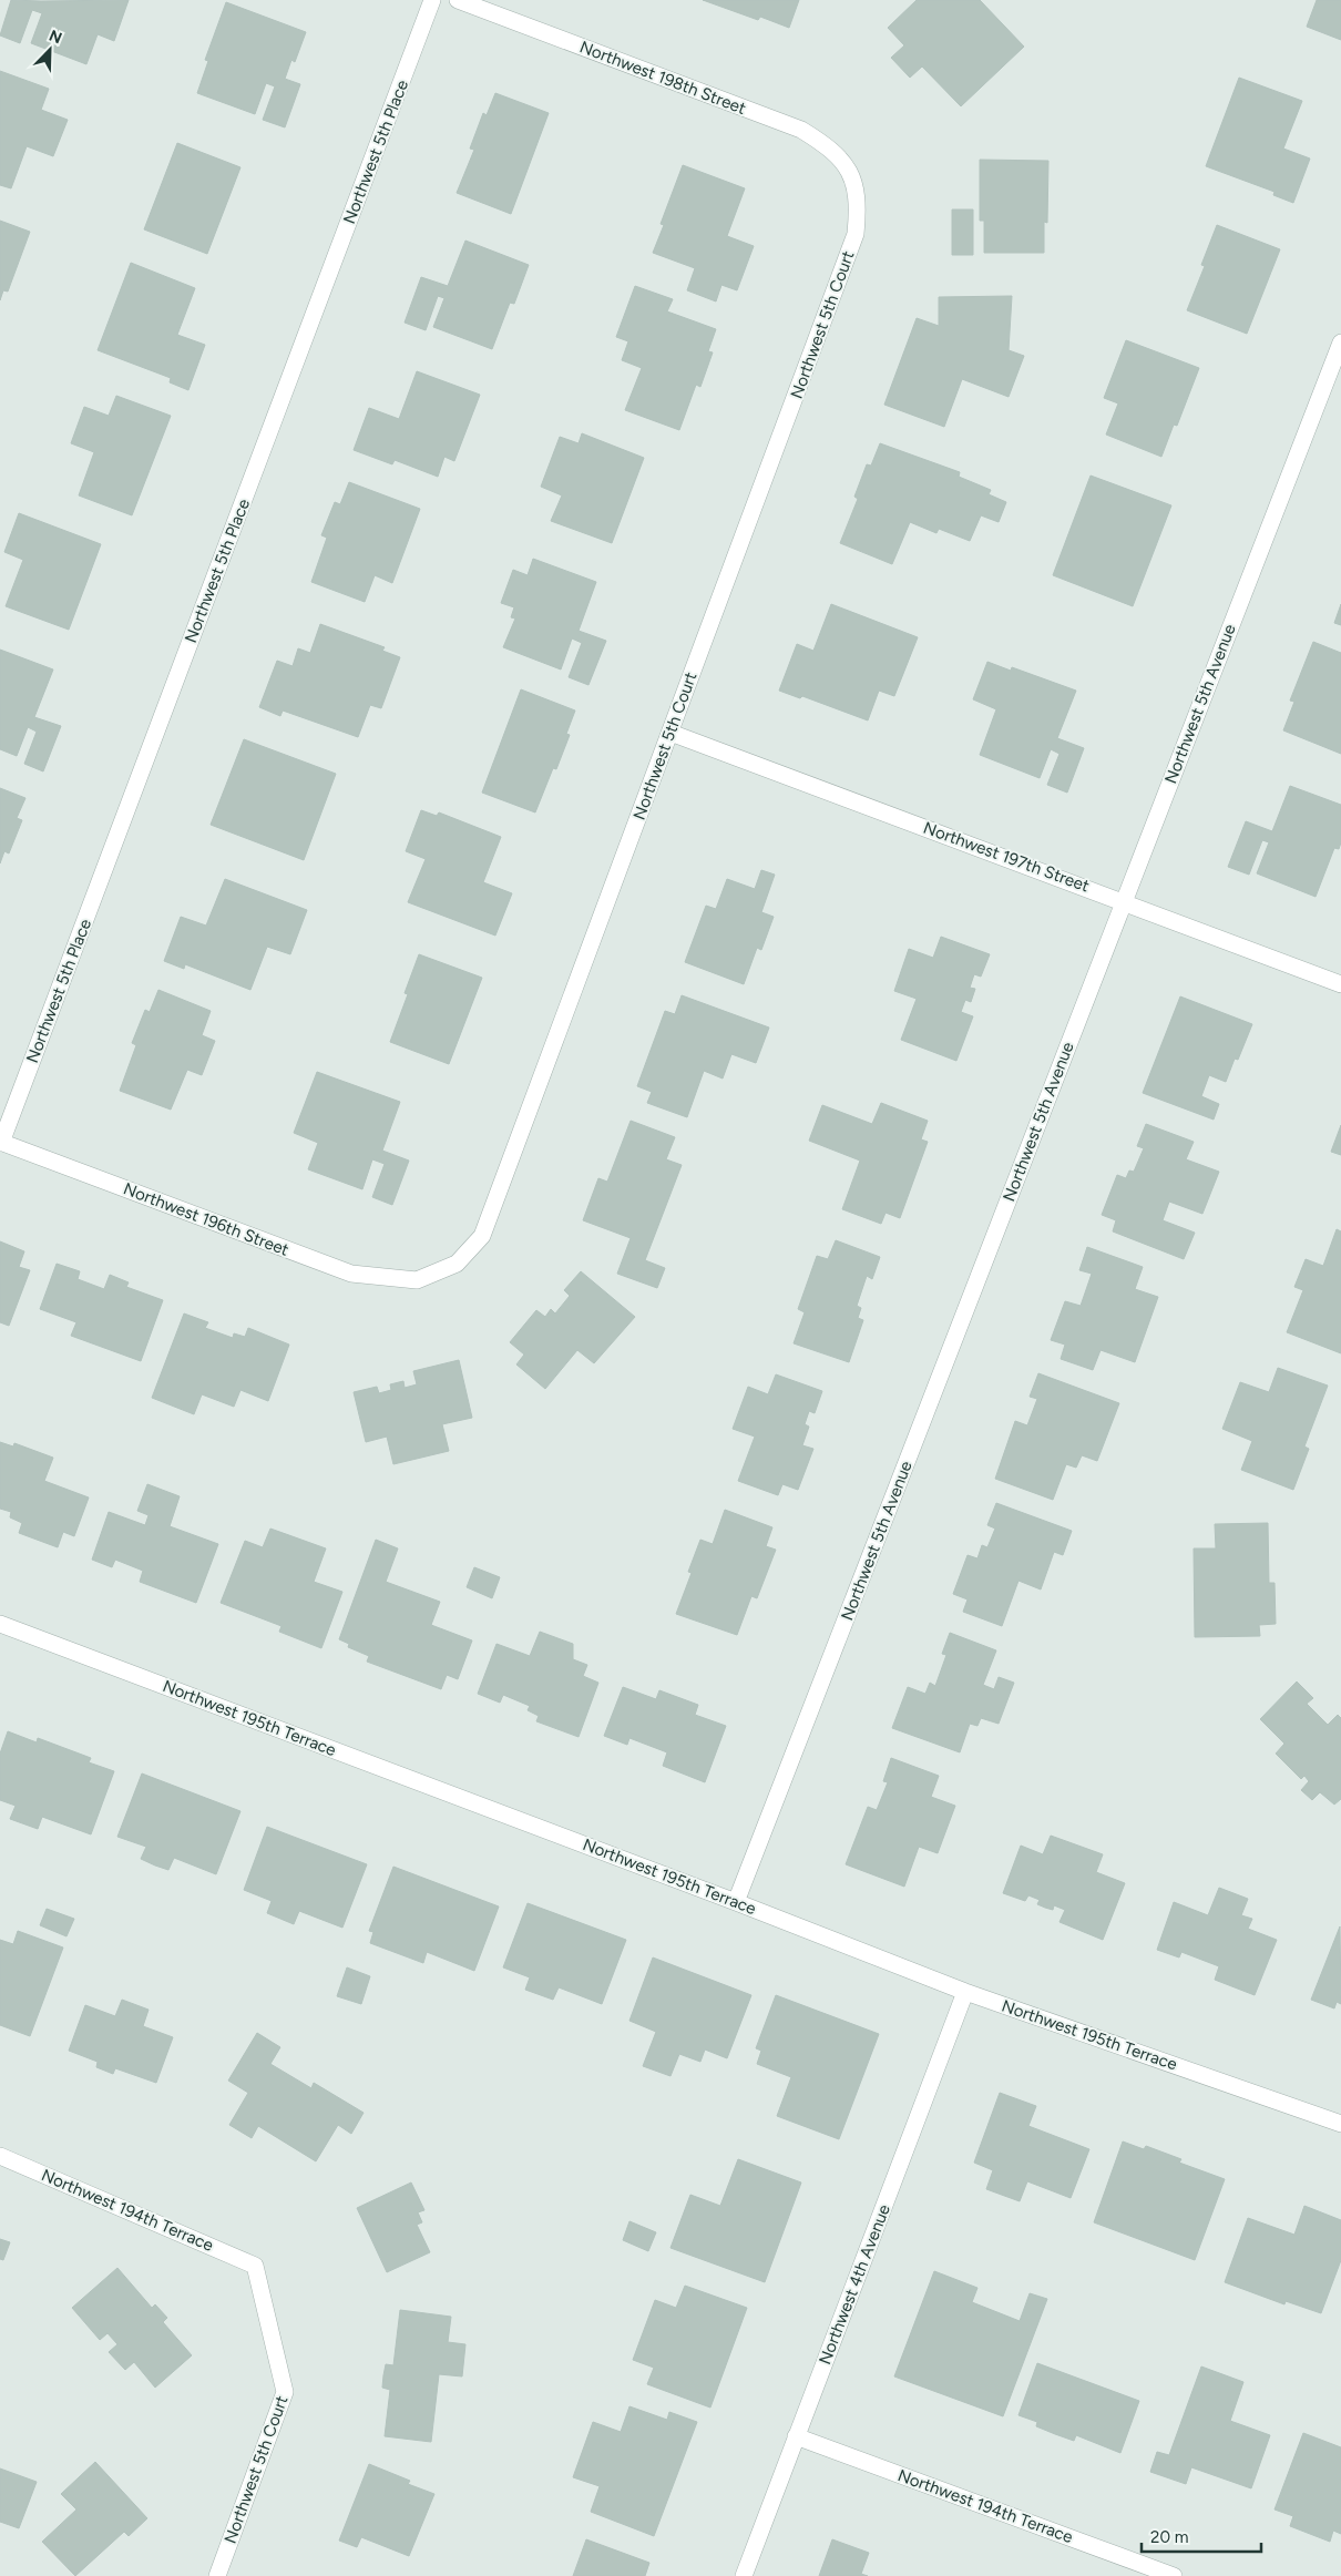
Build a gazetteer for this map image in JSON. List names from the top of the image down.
{
  "streets": {
    "street": [
      "Northwest 198th Street",
      "Northwest 5th Place",
      "Northwest 5th Court",
      "Northwest 5th Avenue",
      "Northwest 197th Street",
      "Northwest 196th Street",
      "Northwest 195th Terrace",
      "Northwest 194th Terrace",
      "Northwest 4th Avenue"
    ]
  },
  "crossings": [
    ["Northwest 198th Street", "Northwest 5th Court"],
    ["Northwest 5th Place", "Northwest 196th Street"],
    ["Northwest 5th Court", "Northwest 197th Street"],
    ["Northwest 5th Court", "Northwest 196th Street"],
    ["Northwest 5th Court", "Northwest 194th Terrace"],
    ["Northwest 5th Avenue", "Northwest 197th Street"],
    ["Northwest 5th Avenue", "Northwest 195th Terrace"],
    ["Northwest 195th Terrace", "Northwest 4th Avenue"],
    ["Northwest 194th Terrace", "Northwest 4th Avenue"]
  ],
  "scale_bar": "20 m",
  "north": "top right"
}
